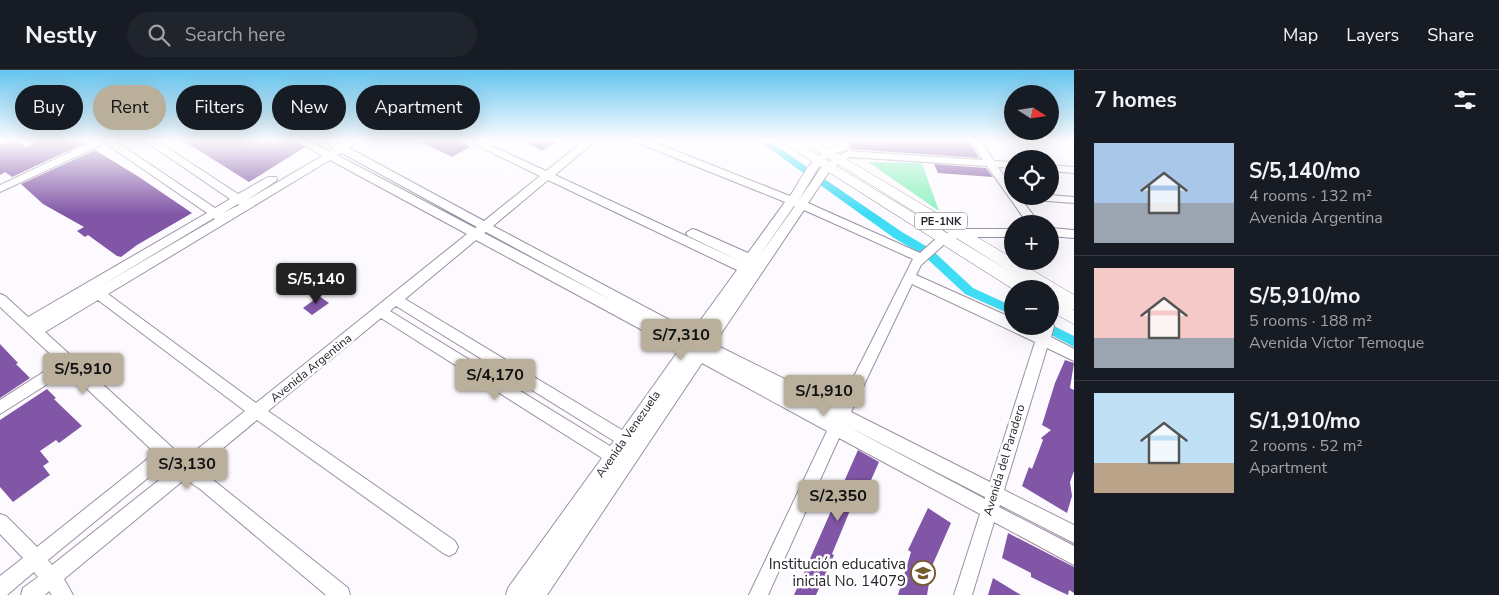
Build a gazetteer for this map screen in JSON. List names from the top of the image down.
{
  "streets": {
    "main road": ["PE-1NK"],
    "street": ["Avenida Argentina", "Avenida Venezuela", "Avenida del Paradero"]
  },
  "places": {
    "school or university": ["Institución educativa inicial No. 14079"]
  },
  "north": "right",
  "page": {
    "header": "Nestly",
    "search": "Search here",
    "nav": ["Map", "Layers", "Share"],
    "heading": "7 homes",
    "map_buttons": ["+", "−"],
    "chip": [
      "Buy",
      "Rent",
      "Filters",
      "New",
      "Apartment"
    ],
    "list": [
      {
        "name": "S/5,140/mo",
        "note": "4 rooms · 132 m² · Avenida Argentina"
      },
      {
        "name": "S/5,910/mo",
        "note": "5 rooms · 188 m² · Avenida Victor Temoque"
      },
      {
        "name": "S/1,910/mo",
        "note": "2 rooms · 52 m² · Apartment"
      }
    ],
    "price": [
      "S/5,140",
      "S/7,310",
      "S/5,910",
      "S/4,170",
      "S/1,910",
      "S/3,130",
      "S/2,350"
    ]
  }
}
